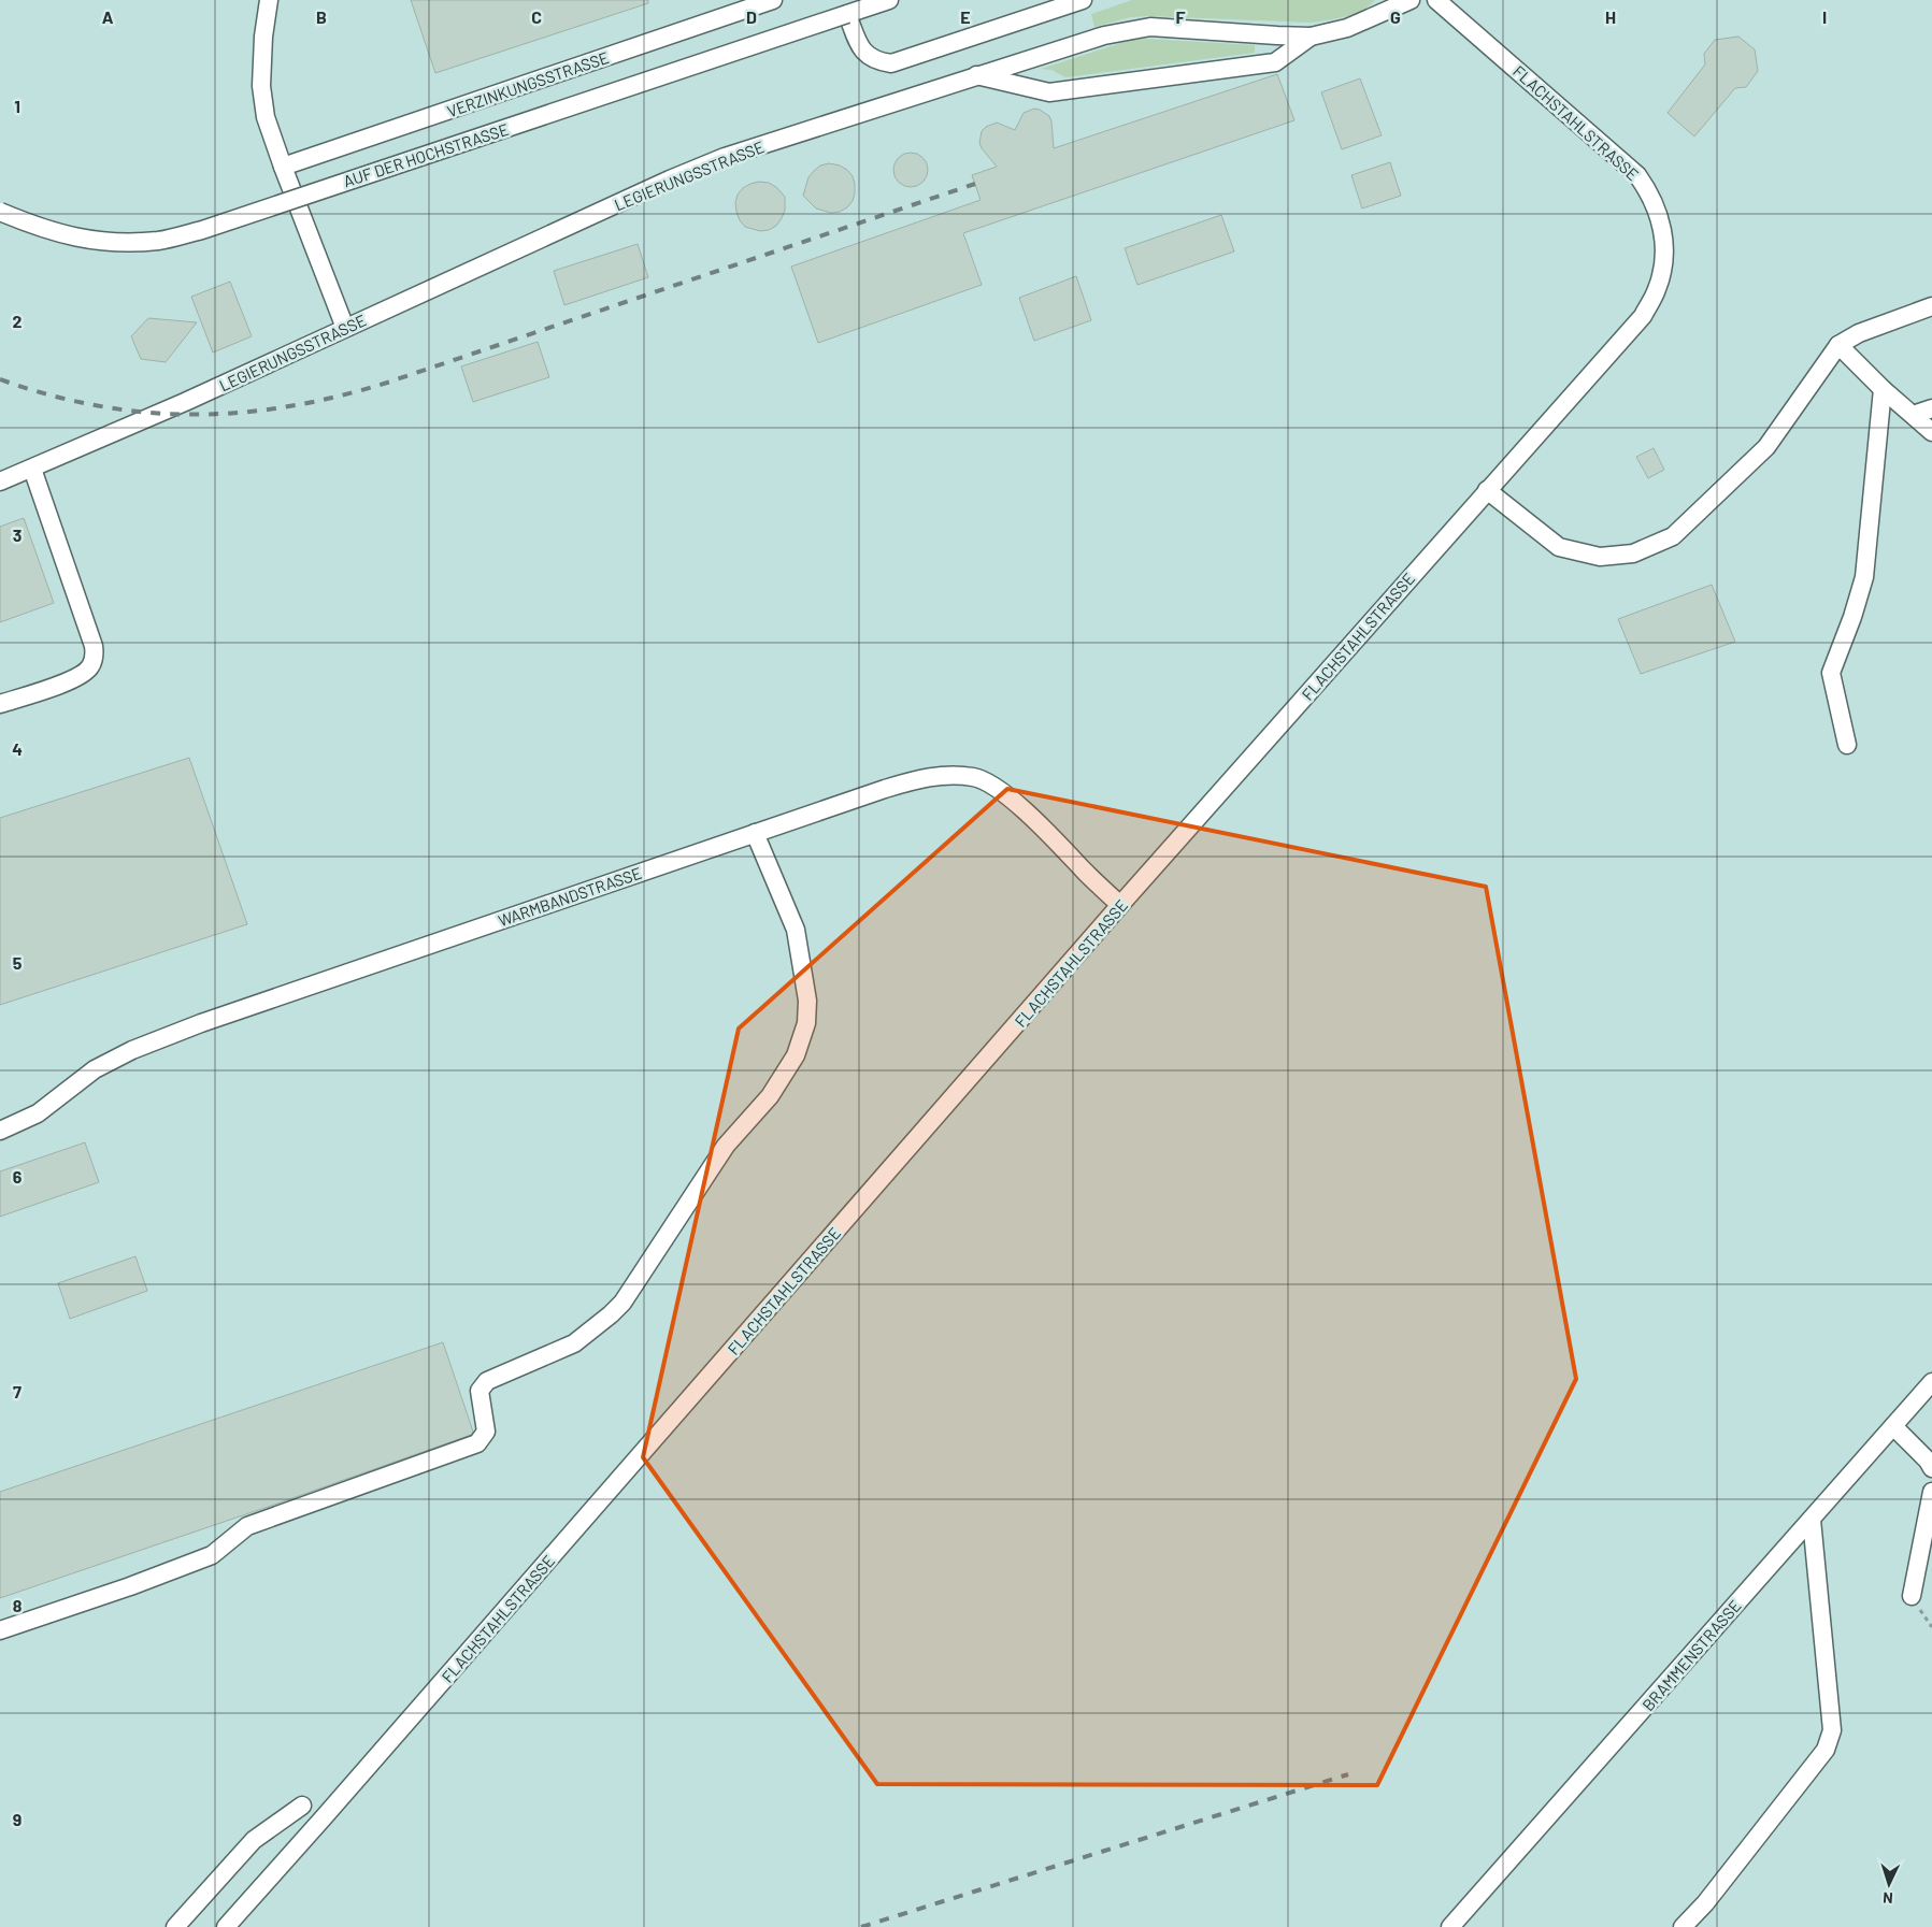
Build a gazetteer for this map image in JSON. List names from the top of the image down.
{
  "streets": {
    "lane": [
      "VERZINKUNGSSTRASSE",
      "FLACHSTAHLSTRASSE",
      "AUF DER HOCHSTRASSE",
      "LEGIERUNGSSTRASSE",
      "WARMBANDSTRASSE",
      "BRAMMENSTRASSE"
    ]
  },
  "crossings": [
    ["FLACHSTAHLSTRASSE", "WARMBANDSTRASSE"]
  ],
  "north": "bottom",
  "grid": {
    "columns": [
      "A",
      "B",
      "C",
      "D",
      "E",
      "F",
      "G",
      "H",
      "I"
    ],
    "rows": [
      "1",
      "2",
      "3",
      "4",
      "5",
      "6",
      "7",
      "8",
      "9"
    ]
  }
}
